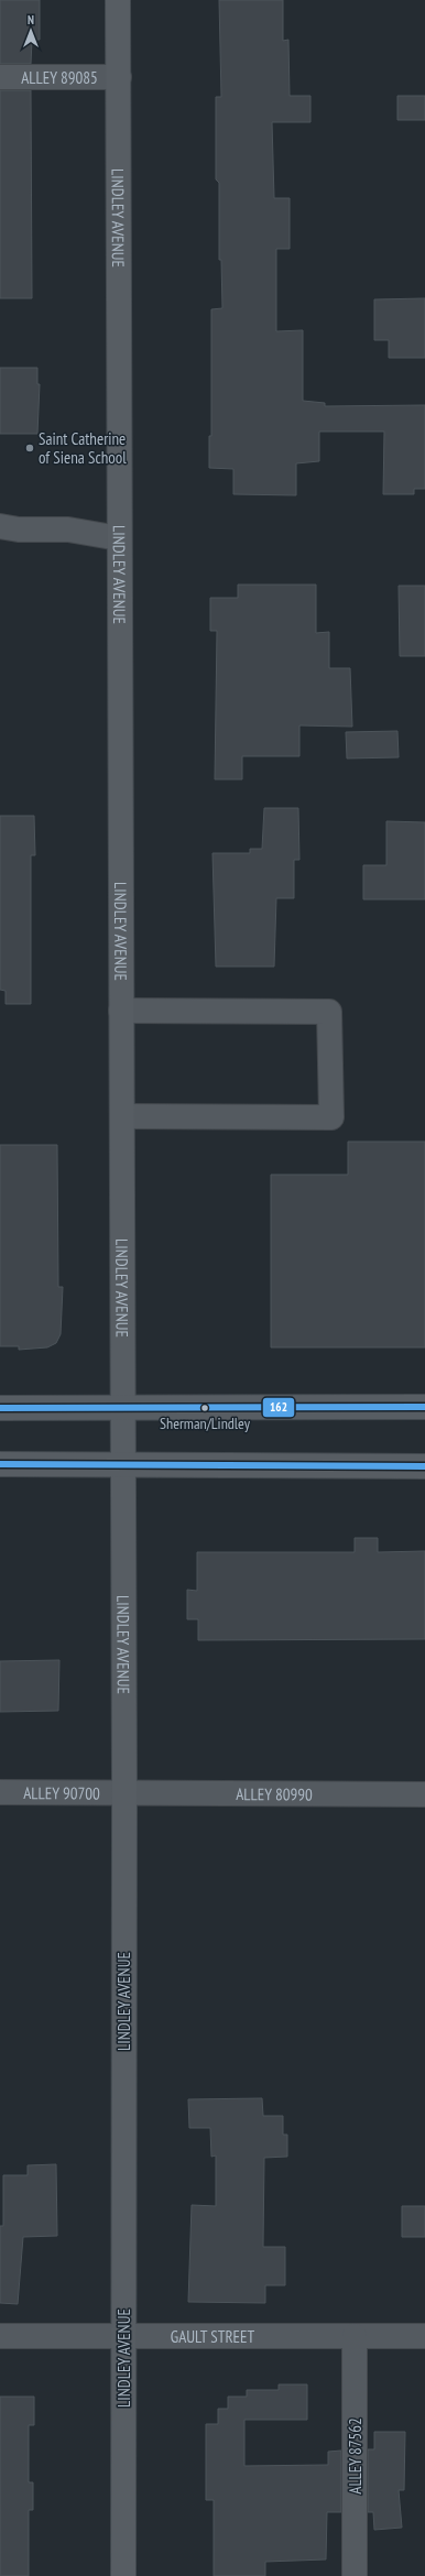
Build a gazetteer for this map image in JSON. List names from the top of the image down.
{
  "streets": {
    "main road": ["LINDLEY AVENUE"],
    "street": [
      "ALLEY 89085",
      "ALLEY 90700",
      "ALLEY 80990",
      "GAULT STREET",
      "ALLEY 87562"
    ]
  },
  "crossings": [
    ["ALLEY 89085", "LINDLEY AVENUE"],
    ["LINDLEY AVENUE", "ALLEY 90700"],
    ["LINDLEY AVENUE", "ALLEY 80990"],
    ["LINDLEY AVENUE", "GAULT STREET"],
    ["ALLEY 90700", "ALLEY 80990"],
    ["GAULT STREET", "ALLEY 87562"]
  ],
  "places": ["Saint Catherine of Siena School", "Sherman/Lindley"],
  "lines": ["transit line 162"],
  "north": "top"
}
